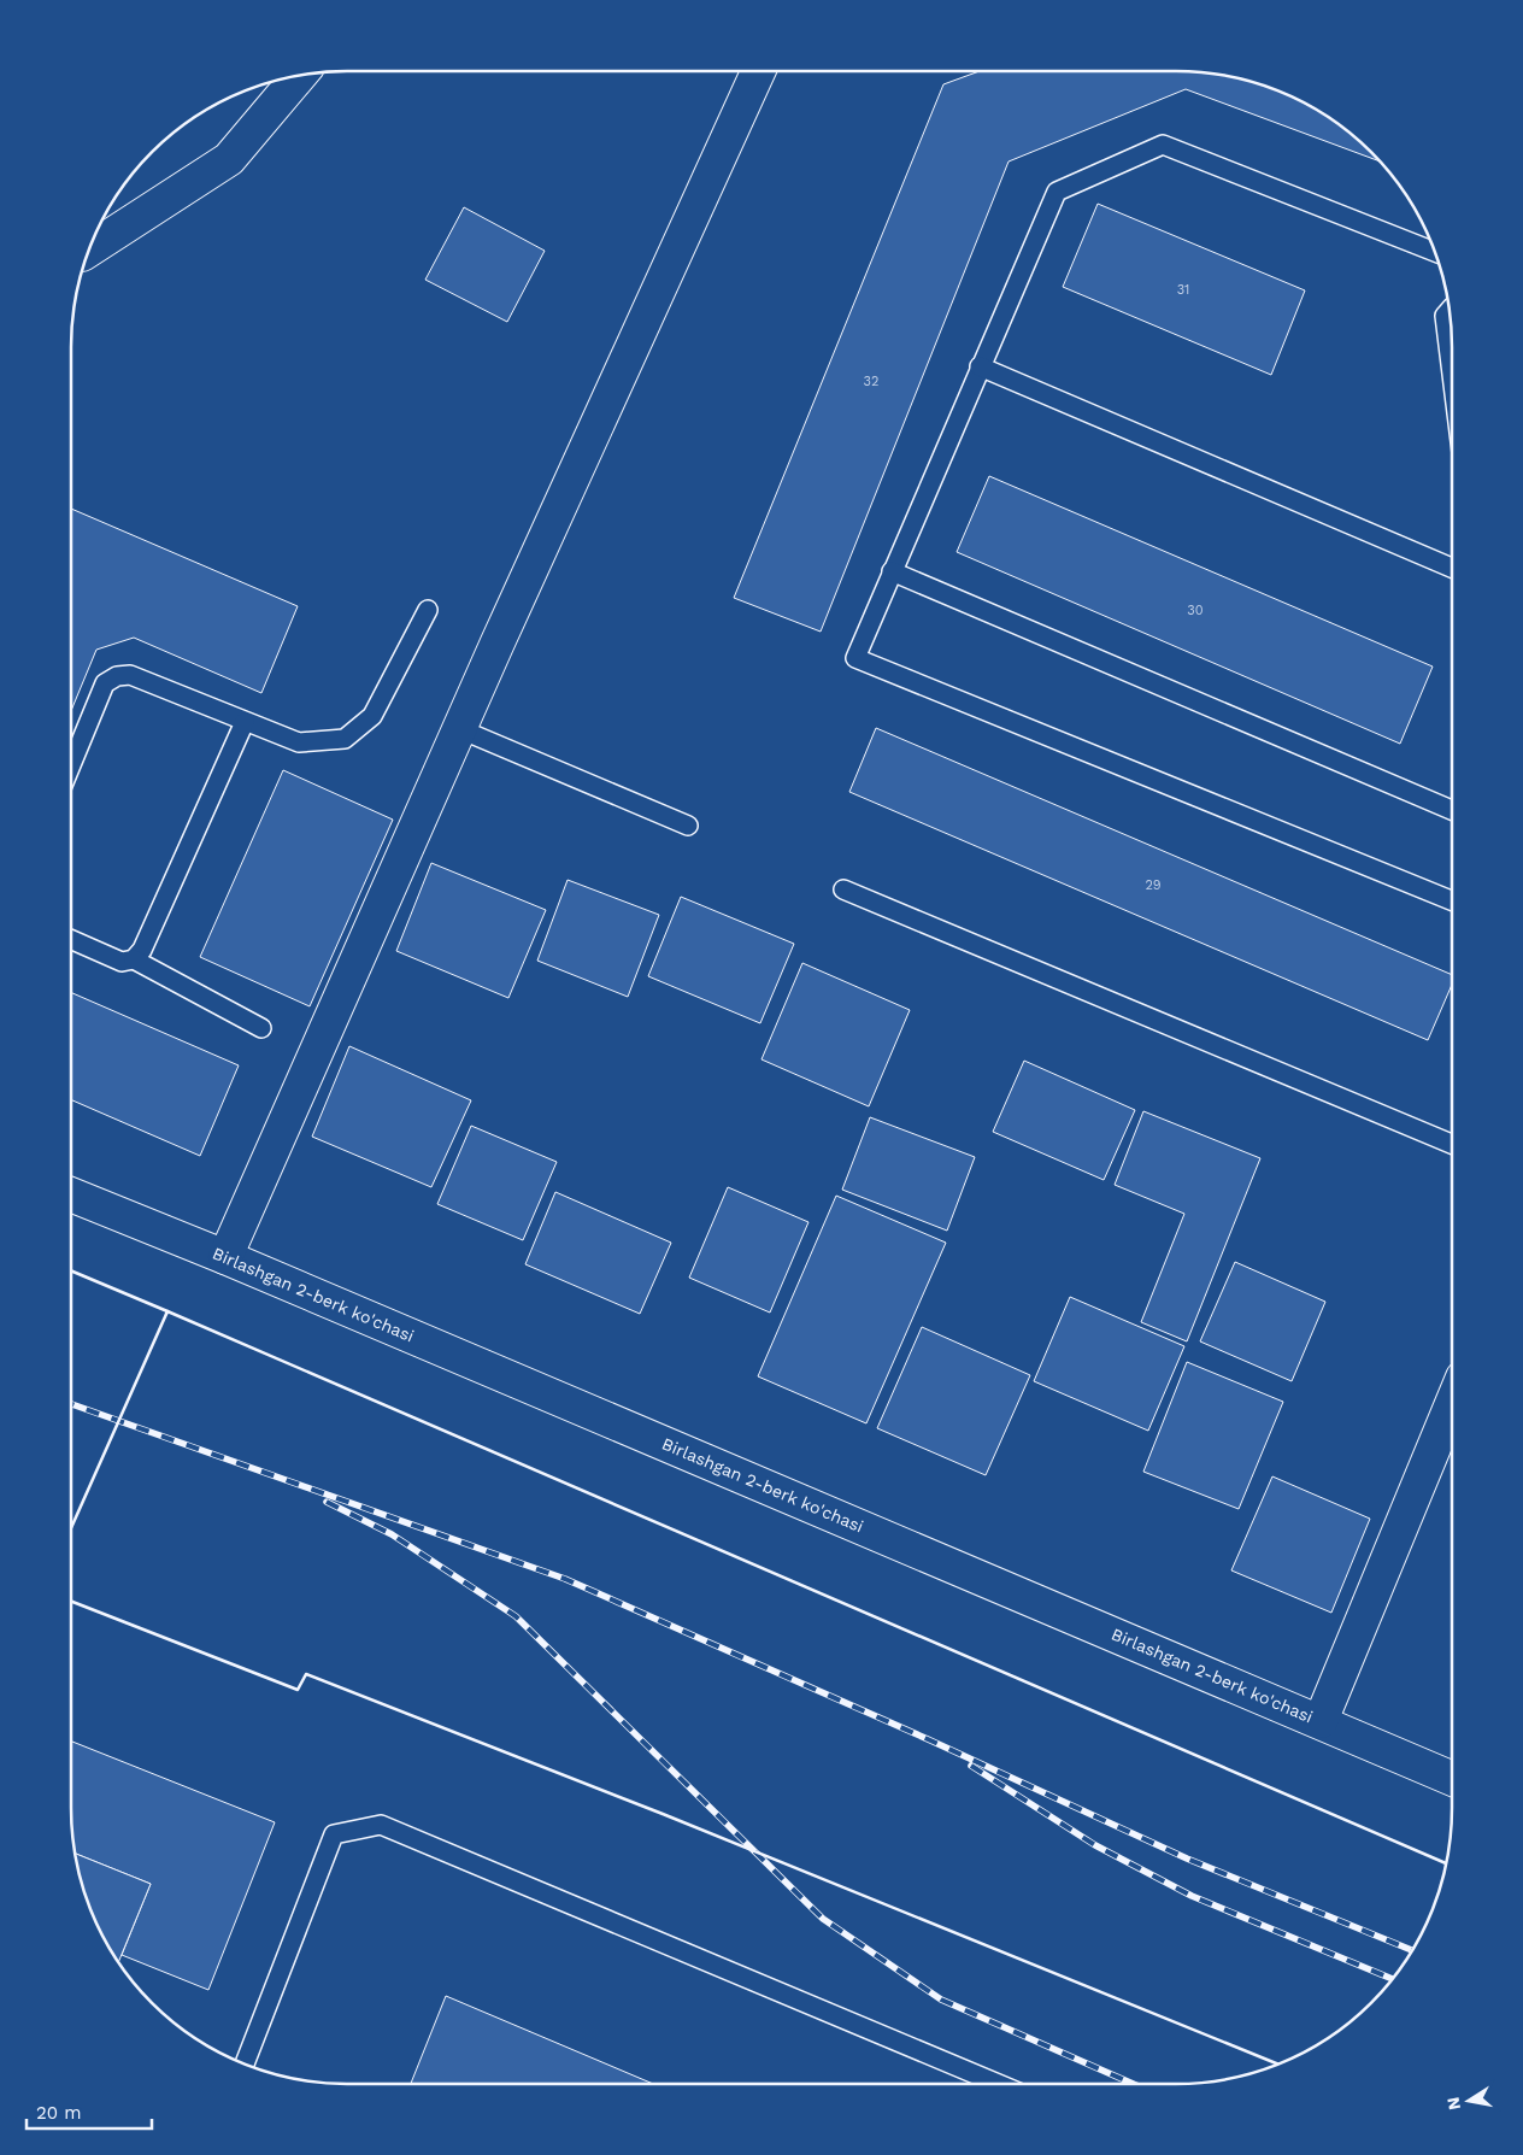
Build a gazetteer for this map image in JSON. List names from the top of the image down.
{
  "streets": {
    "street": ["Birlashgan 2-berk ko'chasi"]
  },
  "house_numbers": [
    "31",
    "32",
    "30",
    "29"
  ],
  "scale_bar": "20 m",
  "north": "left"
}
